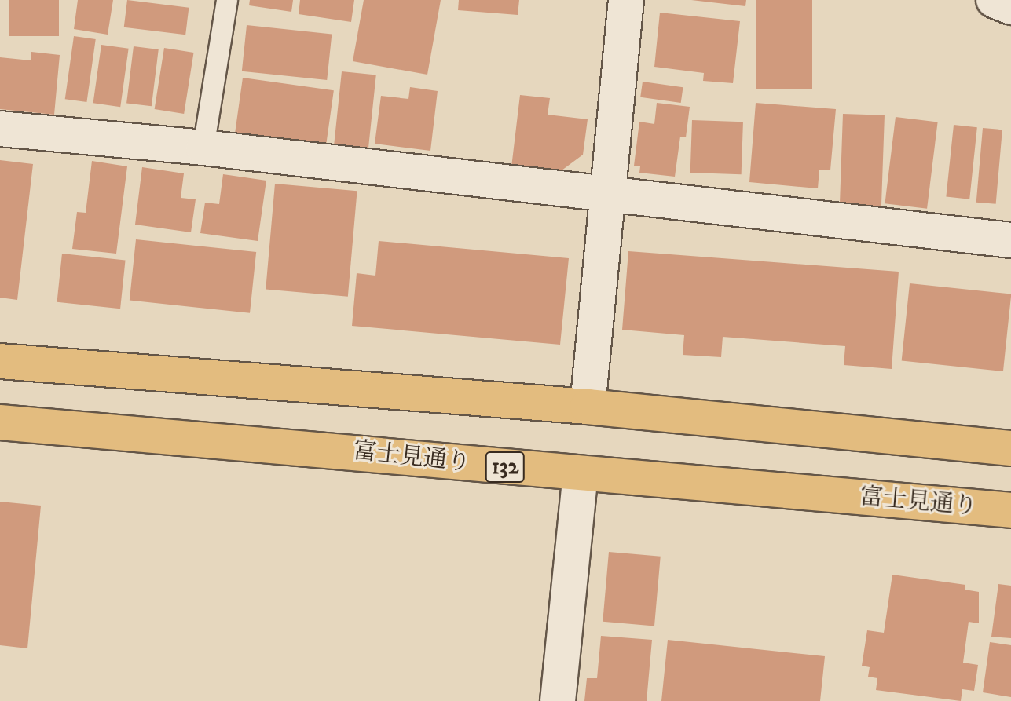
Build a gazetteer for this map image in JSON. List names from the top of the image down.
{
  "streets": {
    "highway": ["富士見通り", "132"]
  }
}
